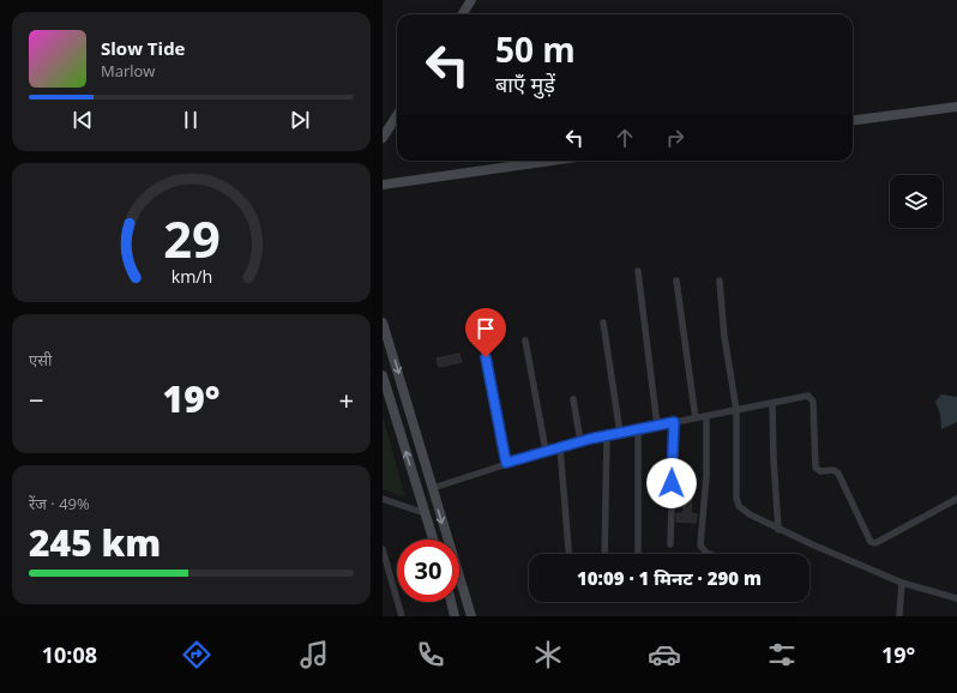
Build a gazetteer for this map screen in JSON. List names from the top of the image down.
{
  "page": {
    "turn": ["50 m", "बाएँ मुड़ें"],
    "song": ["Slow Tide", "Marlow"],
    "tile": [
      "एसी",
      ["रेंज · 49%", "245 km"]
    ],
    "heat": ["−", "19°", "+"],
    "limit": "30",
    "trip": "10:09 · 1 मिनट · 290 m",
    "tabs": ["10:08", "19°"],
    "gauge": ["29", "km/h"]
  }
}
